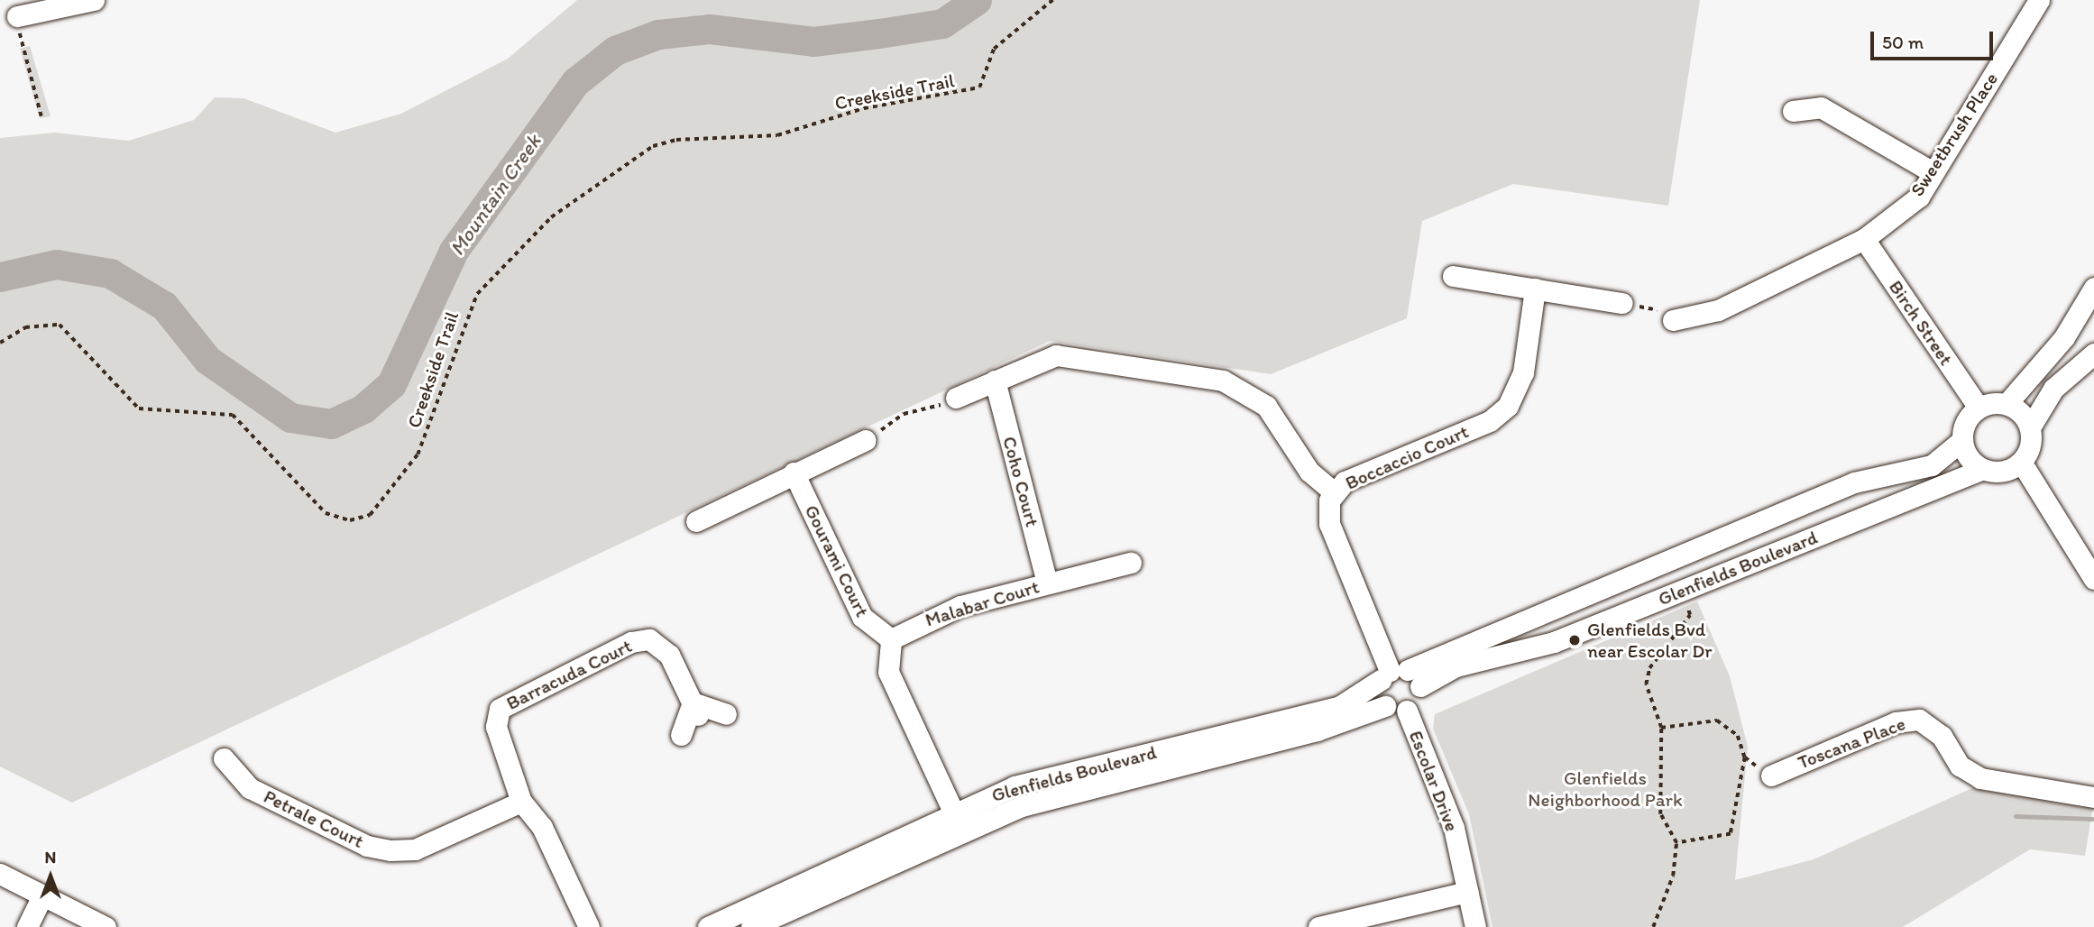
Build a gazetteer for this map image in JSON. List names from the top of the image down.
{
  "streets": {
    "street": [
      "Sweetbrush Place",
      "Birch Street",
      "Boccaccio Court",
      "Coho Court",
      "Gourami Court",
      "Glenfields Boulevard",
      "Malabar Court",
      "Barracuda Court",
      "Toscana Place",
      "Escolar Drive",
      "Petrale Court"
    ],
    "path": ["Creekside Trail"]
  },
  "crossings": [
    ["Sweetbrush Place", "Birch Street"],
    ["Birch Street", "Glenfields Boulevard"],
    ["Boccaccio Court", "Glenfields Boulevard"],
    ["Coho Court", "Malabar Court"],
    ["Gourami Court", "Malabar Court"],
    ["Barracuda Court", "Petrale Court"]
  ],
  "water": ["Mountain Creek"],
  "parks": ["Glenfields Neighborhood Park"],
  "places": ["Glenfields Bvd near Escolar Dr"],
  "scale_bar": "50 m",
  "north": "top"
}
